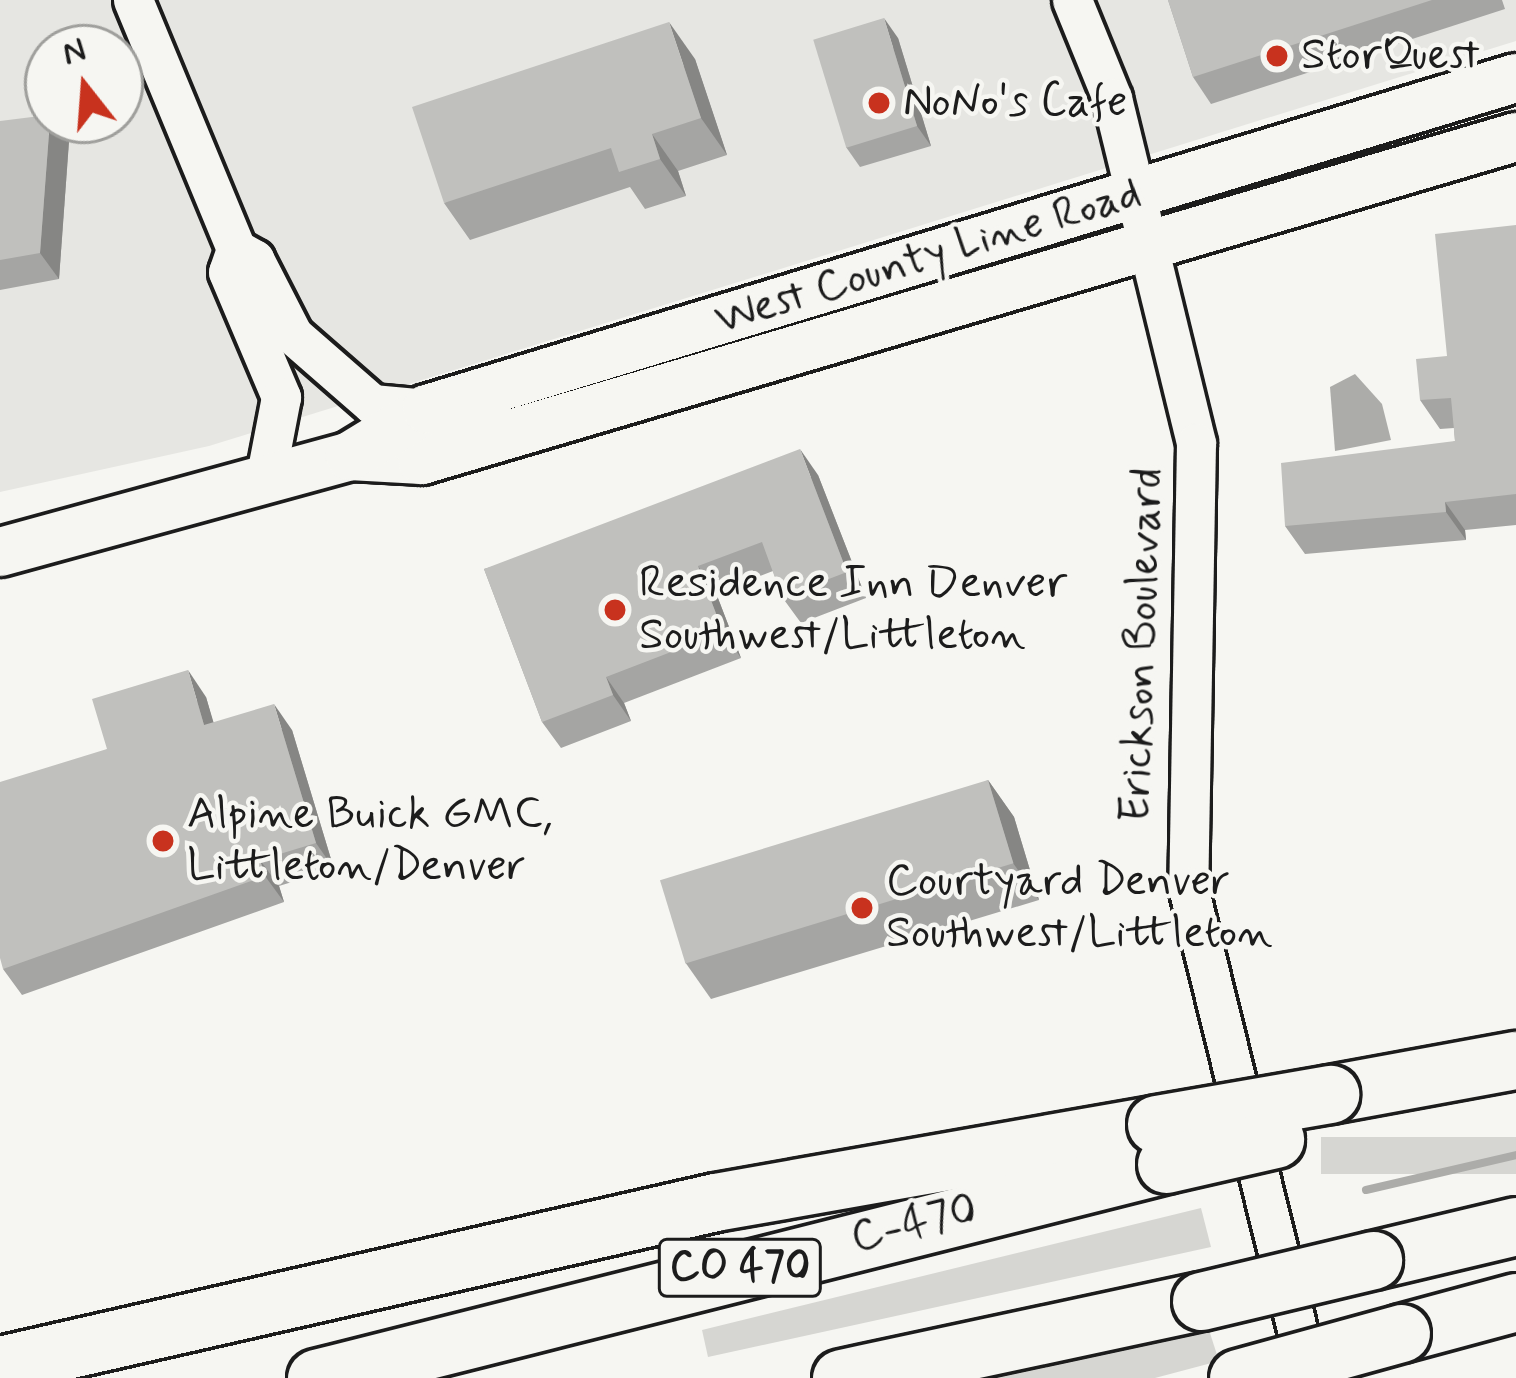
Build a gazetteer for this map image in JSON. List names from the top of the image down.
{
  "streets": {
    "highway": ["C-470", "CO 470"],
    "main road": ["West County Line Road"],
    "street": ["Erickson Boulevard"]
  },
  "crossings": [
    ["West County Line Road", "Erickson Boulevard"]
  ],
  "places": [
    "StorQuest",
    "NoNo's Cafe",
    "Residence Inn Denver Southwest/Littleton",
    "Alpine Buick GMC, Littleton/Denver",
    "Courtyard Denver Southwest/Littleton"
  ],
  "north": "top"
}
